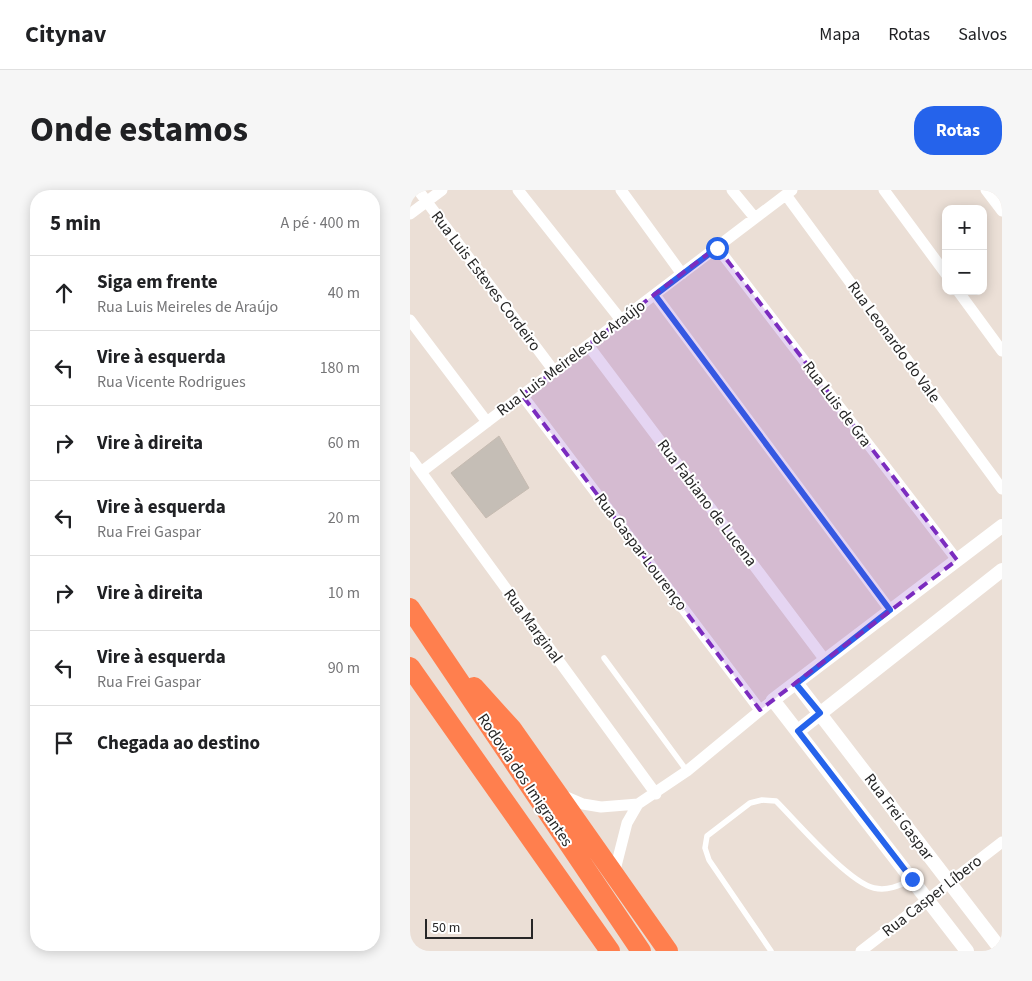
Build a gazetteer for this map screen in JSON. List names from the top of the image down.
{
  "streets": {
    "highway": ["Rodovia dos Imigrantes"],
    "street": [
      "Rua Luis Esteves Cordeiro",
      "Rua Leonardo do Vale",
      "Rua Luis Meireles de Araújo",
      "Rua Luis de Gra",
      "Rua Fabiano de Lucena",
      "Rua Gaspar Lourenço",
      "Rua Marginal",
      "Rua Frei Gaspar",
      "Rua Casper Líbero"
    ]
  },
  "crossings": [
    ["Rua Luis Esteves Cordeiro", "Rua Luis Meireles de Araújo"],
    ["Rua Leonardo do Vale", "Rua Luis Meireles de Araújo"],
    ["Rua Luis Meireles de Araújo", "Rua Luis de Gra"],
    ["Rua Luis Meireles de Araújo", "Rua Fabiano de Lucena"],
    ["Rua Luis Meireles de Araújo", "Rua Gaspar Lourenço"],
    ["Rua Luis Meireles de Araújo", "Rua Marginal"],
    ["Rua Frei Gaspar", "Rua Casper Líbero"]
  ],
  "scale_bar": "50 m",
  "page": {
    "header": "Citynav",
    "nav": ["Mapa", "Rotas", "Salvos"],
    "title": "Onde estamos",
    "buttons": "Rotas",
    "heading": ["5 min", "A pé · 400 m"],
    "map_buttons": ["+", "−"],
    "list": [
      ["Siga em frente", "Rua Luis Meireles de Araújo", "40 m"],
      ["Vire à esquerda", "Rua Vicente Rodrigues", "180 m"],
      ["Vire à direita", "60 m"],
      ["Vire à esquerda", "Rua Frei Gaspar", "20 m"],
      ["Vire à direita", "10 m"],
      ["Vire à esquerda", "Rua Frei Gaspar", "90 m"],
      "Chegada ao destino"
    ],
    "scale": "50 m"
  }
}
